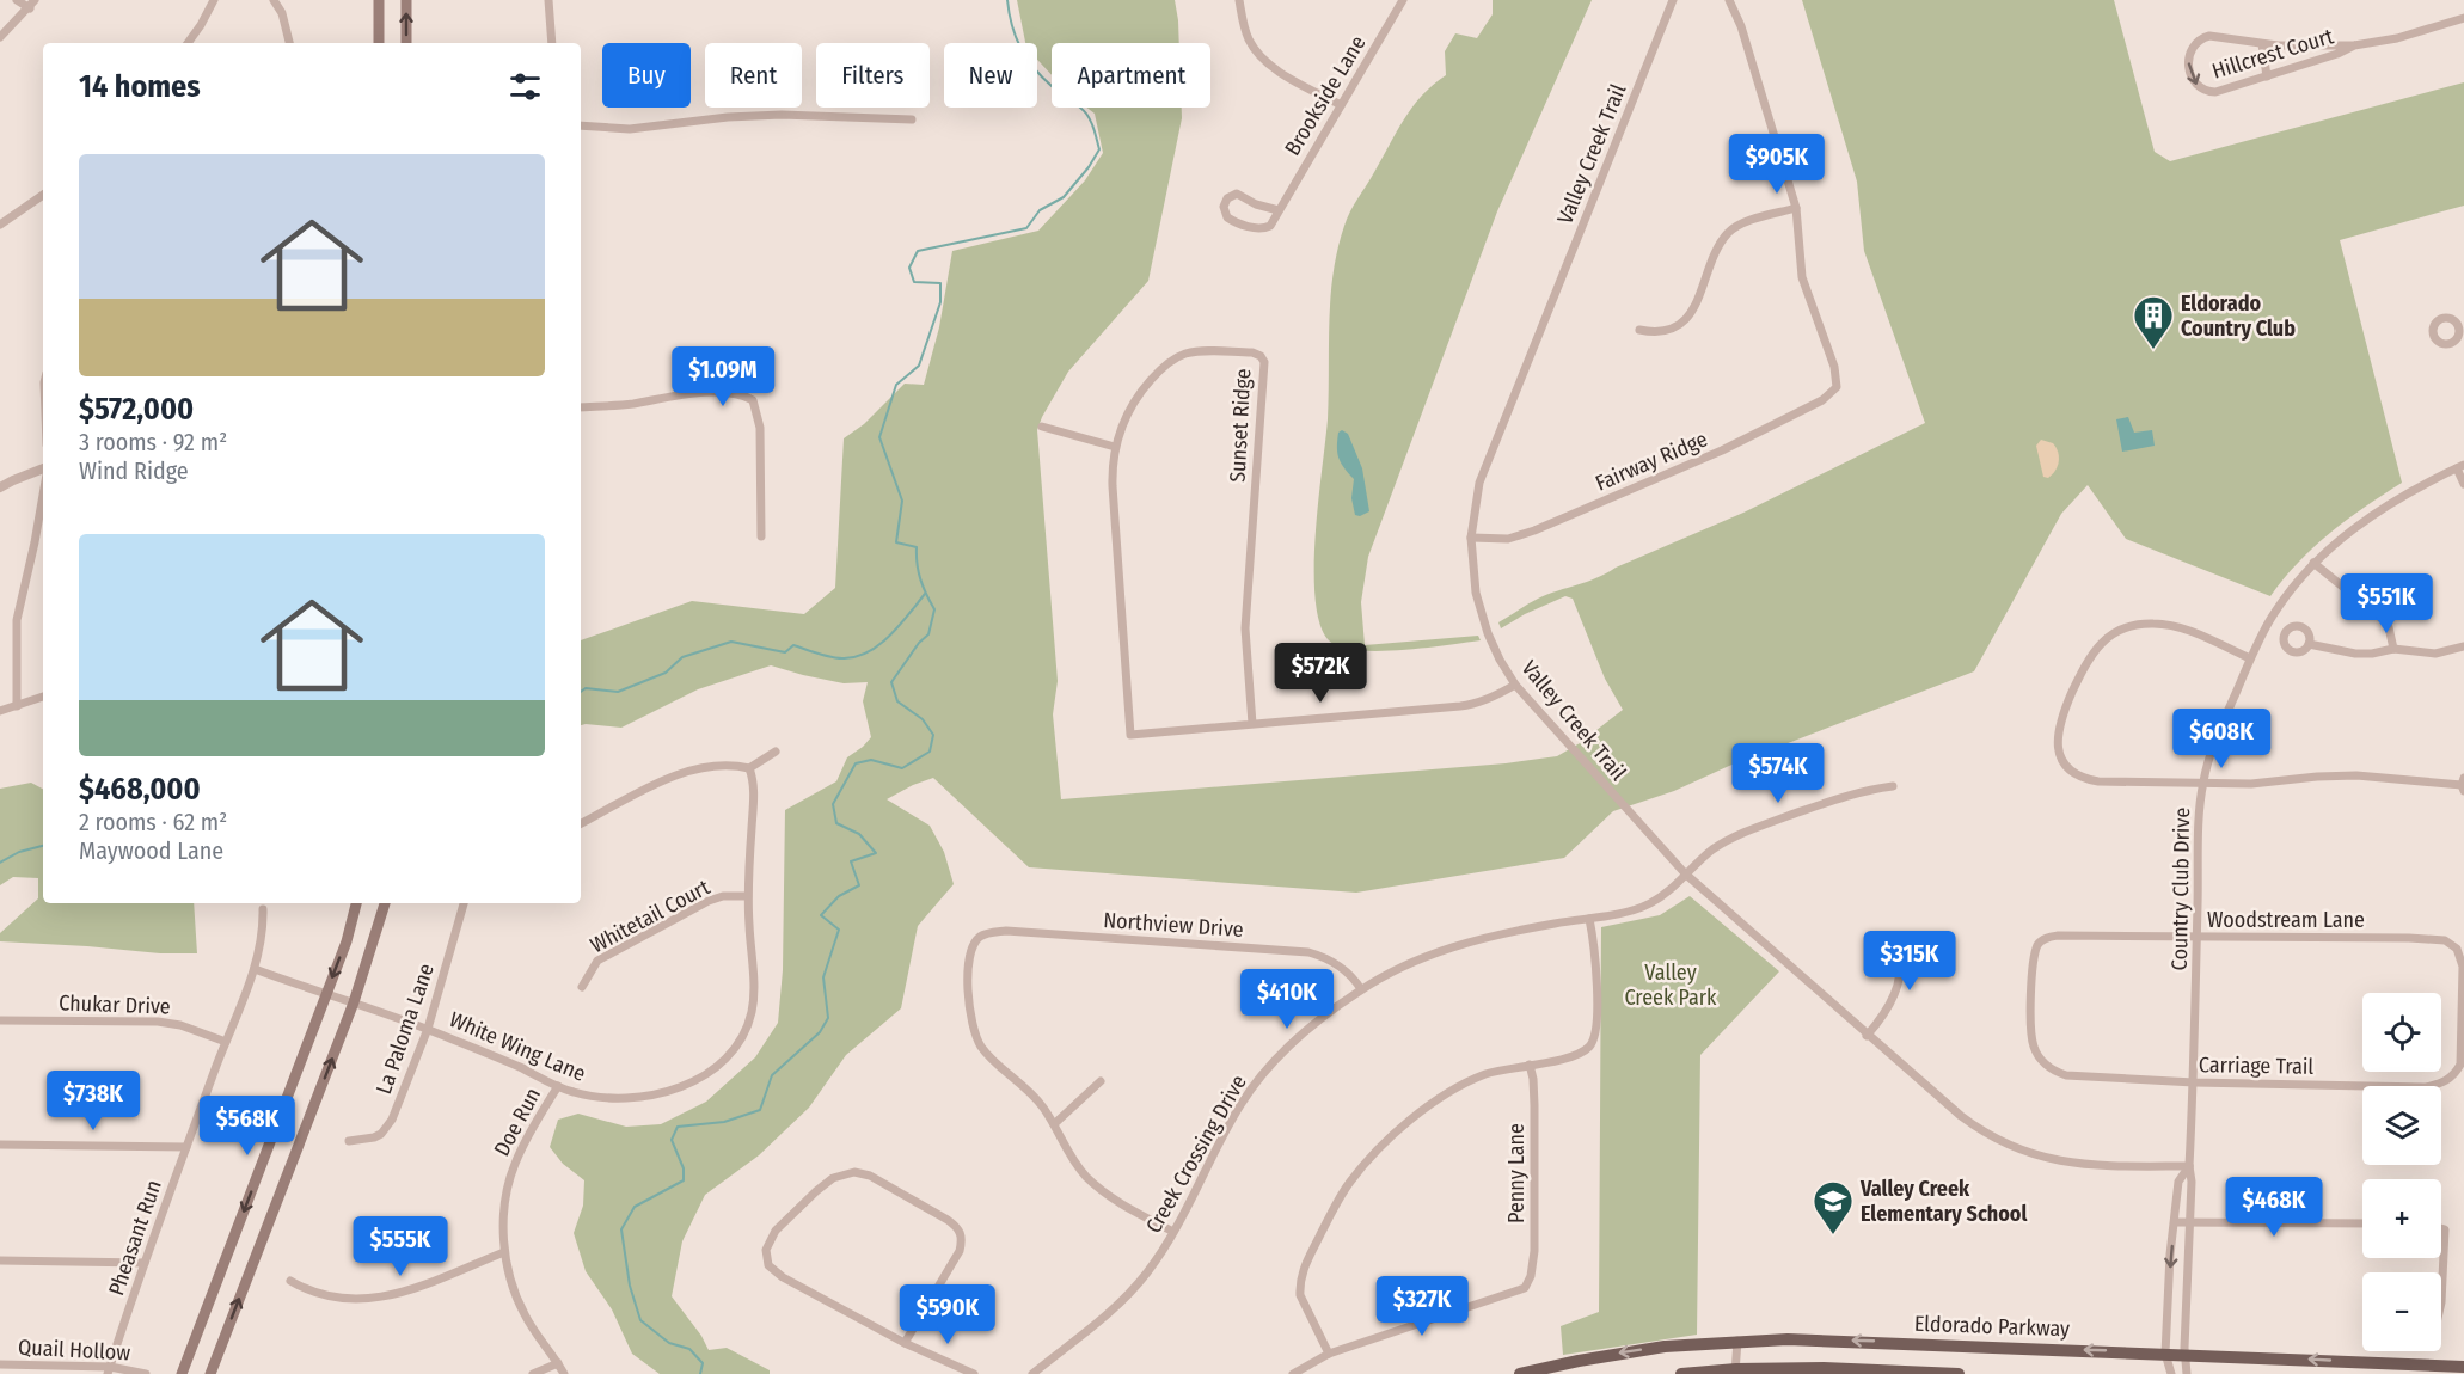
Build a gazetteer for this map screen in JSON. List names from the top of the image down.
{
  "streets": {
    "main road": ["Eldorado Parkway"],
    "street": [
      "Hillcrest Court",
      "Brookside Lane",
      "Valley Creek Trail",
      "Sunset Ridge",
      "Fairway Ridge",
      "Country Club Drive",
      "Whitetail Court",
      "Woodstream Lane",
      "Northview Drive",
      "Chukar Drive",
      "La Paloma Lane",
      "White Wing Lane",
      "Carriage Trail",
      "Doe Run",
      "Creek Crossing Drive",
      "Penny Lane",
      "Pheasant Run",
      "Quail Hollow"
    ]
  },
  "crossings": [
    ["Valley Creek Trail", "Fairway Ridge"],
    ["Valley Creek Trail", "Country Club Drive"],
    ["Valley Creek Trail", "Creek Crossing Drive"],
    ["Country Club Drive", "Woodstream Lane"],
    ["Country Club Drive", "Carriage Trail"],
    ["Country Club Drive", "Eldorado Parkway"],
    ["Whitetail Court", "White Wing Lane"],
    ["Woodstream Lane", "Carriage Trail"],
    ["Northview Drive", "Creek Crossing Drive"],
    ["Chukar Drive", "Pheasant Run"],
    ["La Paloma Lane", "White Wing Lane"],
    ["White Wing Lane", "Doe Run"],
    ["White Wing Lane", "Pheasant Run"],
    ["Pheasant Run", "Quail Hollow"]
  ],
  "parks": ["Valley Creek Park"],
  "places": {
    "building": ["Eldorado Country Club"],
    "school or university": ["Valley Creek Elementary School"]
  },
  "page": {
    "chip": [
      "Buy",
      "Rent",
      "Filters",
      "New",
      "Apartment"
    ],
    "heading": "14 homes",
    "list": [
      {
        "name": "$572,000",
        "note": "3 rooms · 92 m² · Wind Ridge"
      },
      {
        "name": "$468,000",
        "note": "2 rooms · 62 m² · Maywood Lane"
      }
    ],
    "price": [
      "$905K",
      "$1.09M",
      "$551K",
      "$572K",
      "$608K",
      "$574K",
      "$315K",
      "$410K",
      "$738K",
      "$568K",
      "$468K",
      "$555K",
      "$327K",
      "$590K"
    ],
    "map_buttons": ["+", "−"]
  }
}
